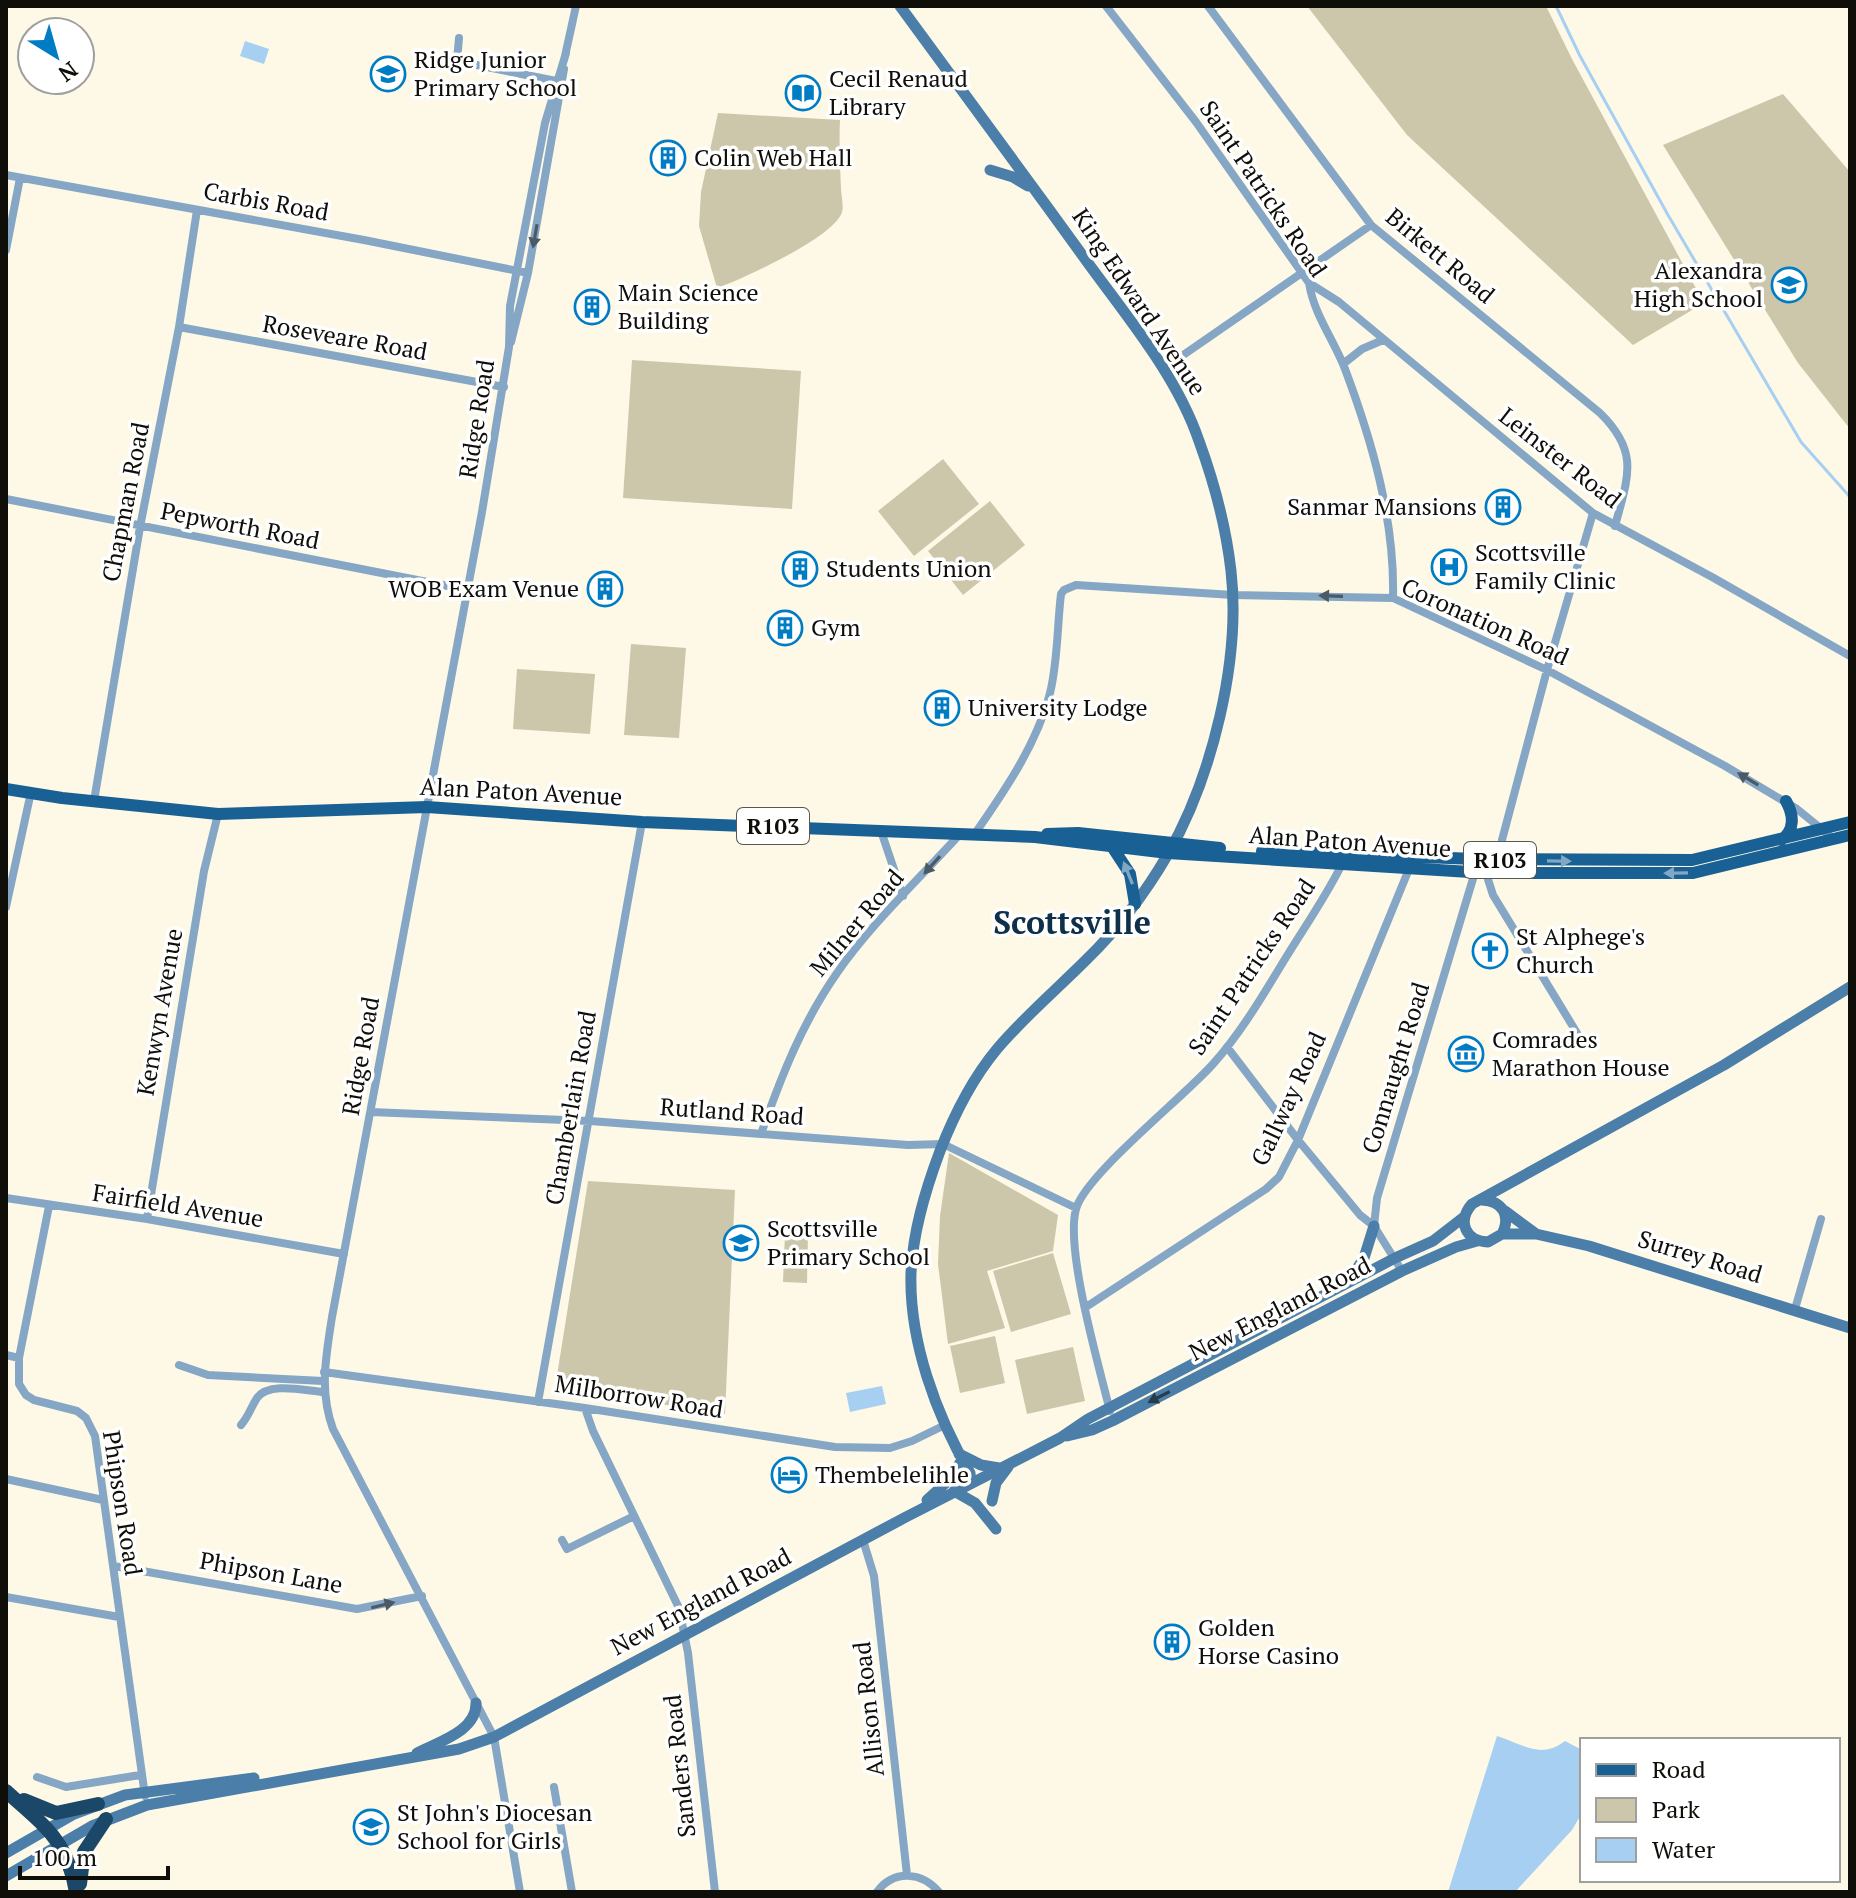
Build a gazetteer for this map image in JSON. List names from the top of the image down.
{
  "streets": {
    "main road": ["Alan Paton Avenue", "R103"],
    "street": [
      "Saint Patricks Road",
      "Carbis Road",
      "Birkett Road",
      "King Edward Avenue",
      "Roseveare Road",
      "Ridge Road",
      "Leinster Road",
      "Chapman Road",
      "Pepworth Road",
      "Coronation Road",
      "Milner Road",
      "Kenwyn Avenue",
      "Connaught Road",
      "Gallway Road",
      "Chamberlain Road",
      "Rutland Road",
      "Fairfield Avenue",
      "Surrey Road",
      "New England Road",
      "Milborrow Road",
      "Phipson Road",
      "Phipson Lane",
      "Allison Road",
      "Sanders Road"
    ]
  },
  "crossings": [
    ["Saint Patricks Road", "Leinster Road"],
    ["Saint Patricks Road", "Coronation Road"],
    ["Saint Patricks Road", "Alan Paton Avenue"],
    ["Saint Patricks Road", "Rutland Road"],
    ["Carbis Road", "Ridge Road"],
    ["Carbis Road", "Chapman Road"],
    ["Birkett Road", "Leinster Road"],
    ["King Edward Avenue", "Coronation Road"],
    ["King Edward Avenue", "Alan Paton Avenue"],
    ["King Edward Avenue", "Rutland Road"],
    ["King Edward Avenue", "New England Road"],
    ["King Edward Avenue", "Milborrow Road"],
    ["Roseveare Road", "Ridge Road"],
    ["Roseveare Road", "Chapman Road"],
    ["Ridge Road", "Pepworth Road"],
    ["Ridge Road", "Alan Paton Avenue"],
    ["Ridge Road", "Rutland Road"],
    ["Ridge Road", "Fairfield Avenue"],
    ["Ridge Road", "New England Road"],
    ["Ridge Road", "Milborrow Road"],
    ["Ridge Road", "Phipson Lane"],
    ["Chapman Road", "Pepworth Road"],
    ["Chapman Road", "Alan Paton Avenue"],
    ["Coronation Road", "Alan Paton Avenue"],
    ["Alan Paton Avenue", "Milner Road"],
    ["Alan Paton Avenue", "Kenwyn Avenue"],
    ["Alan Paton Avenue", "Connaught Road"],
    ["Alan Paton Avenue", "Gallway Road"],
    ["Alan Paton Avenue", "Chamberlain Road"],
    ["Milner Road", "Rutland Road"],
    ["Kenwyn Avenue", "Fairfield Avenue"],
    ["Chamberlain Road", "Rutland Road"],
    ["Chamberlain Road", "Milborrow Road"],
    ["Fairfield Avenue", "Phipson Road"],
    ["Surrey Road", "New England Road"],
    ["New England Road", "Phipson Road"],
    ["New England Road", "Allison Road"],
    ["New England Road", "Sanders Road"],
    ["Milborrow Road", "Sanders Road"],
    ["Phipson Road", "Phipson Lane"]
  ],
  "one_way": ["Coronation Road", "Phipson Lane"],
  "districts": ["Scottsville"],
  "places": {
    "school or university": [
      "Ridge Junior Primary School",
      "Alexandra High School",
      "Scottsville Primary School",
      "St John's Diocesan School for Girls"
    ],
    "library": ["Cecil Renaud Library"],
    "building": [
      "Colin Web Hall",
      "Main Science Building",
      "Sanmar Mansions",
      "Students Union",
      "WOB Exam Venue",
      "Gym",
      "University Lodge",
      "Golden Horse Casino"
    ],
    "hospital": ["Scottsville Family Clinic"],
    "church": ["St Alphege's Church"],
    "museum": ["Comrades Marathon House"],
    "hotel": ["Thembelelihle"]
  },
  "legend": ["Road", "Park", "Water"],
  "scale_bar": "100 m",
  "north": "bottom right"
}
